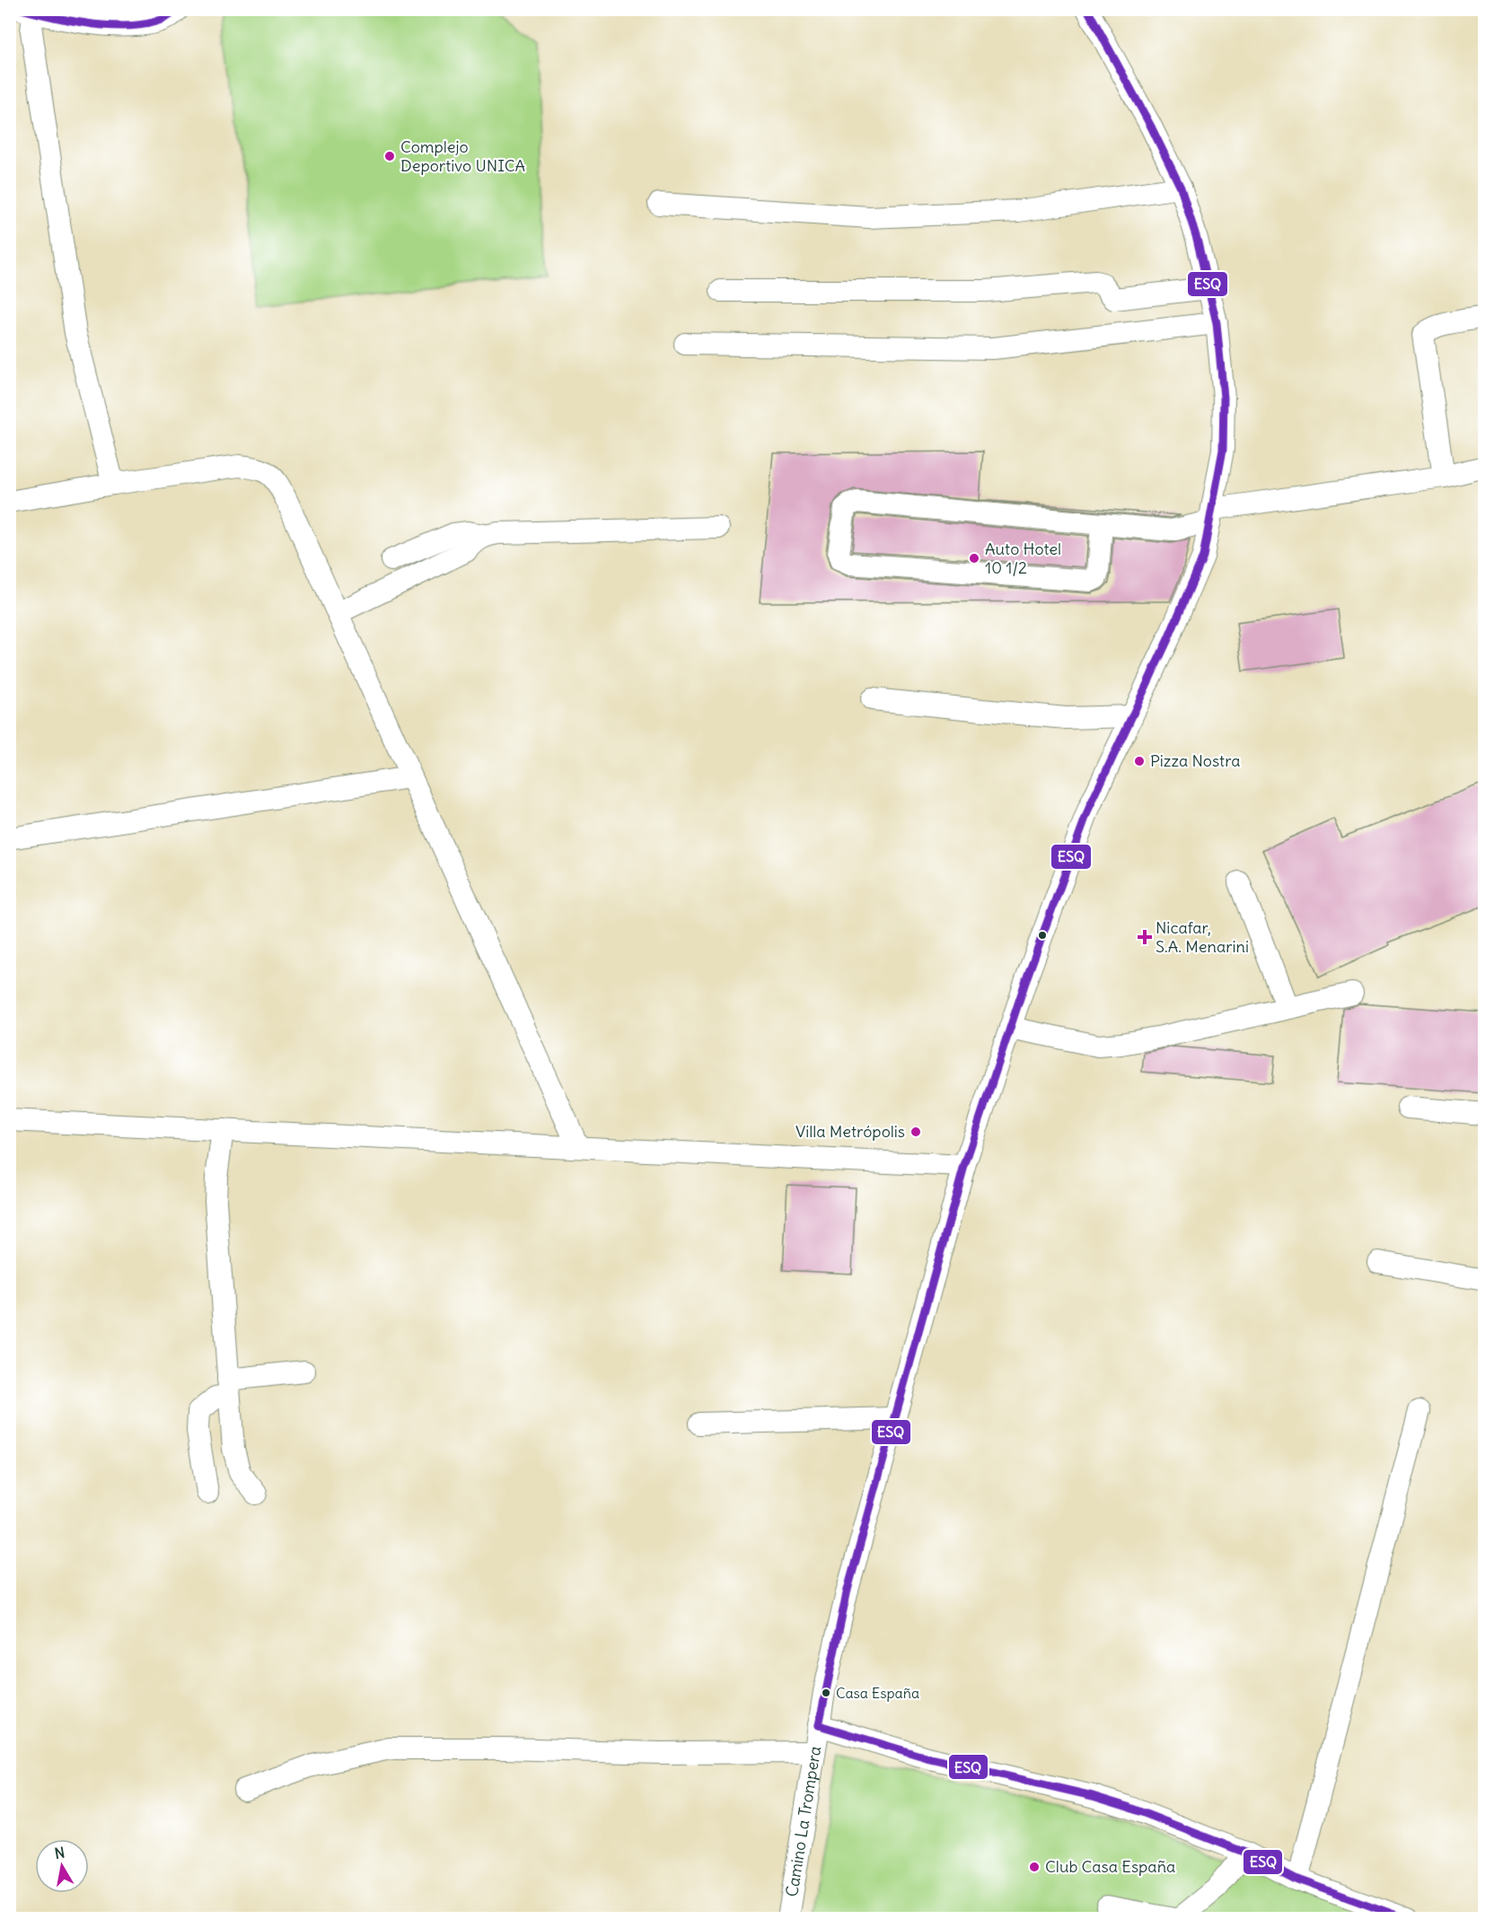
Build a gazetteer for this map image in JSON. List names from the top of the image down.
{
  "streets": {
    "street": ["Camino La Trompera"]
  },
  "places": {
    "other": [
      "Complejo Deportivo UNICA",
      "Auto Hotel 10 1/2",
      "Pizza Nostra",
      "Villa Metrópolis",
      "Casa España",
      "Club Casa España"
    ],
    "health": ["Nicafar, S.A. Menarini"]
  },
  "lines": ["transit line ESQ"],
  "north": "top"
}
